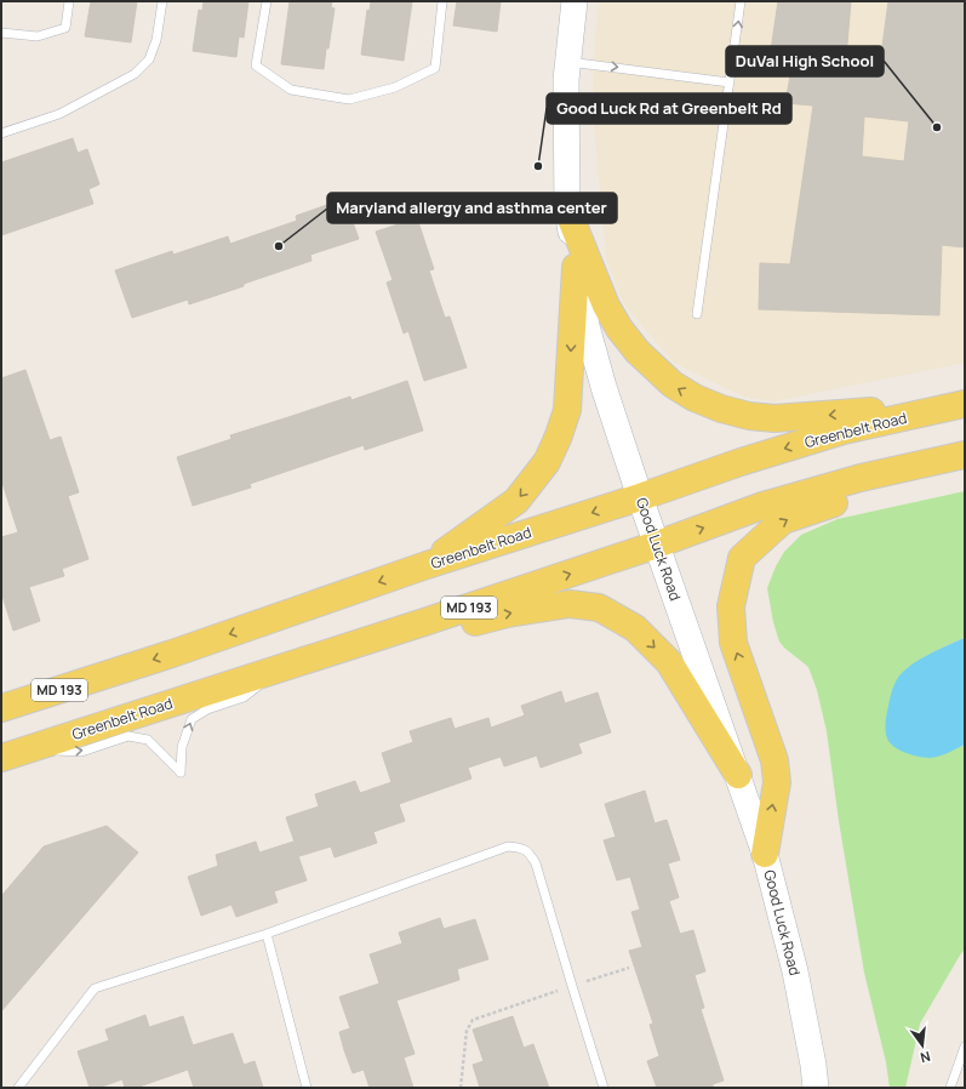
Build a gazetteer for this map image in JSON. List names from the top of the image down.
{
  "streets": {
    "main road": ["Greenbelt Road", "Good Luck Road", "MD 193"]
  },
  "crossings": [
    ["Greenbelt Road", "Good Luck Road"]
  ],
  "places": ["DuVal High School", "Good Luck Rd at Greenbelt Rd", "Maryland allergy and asthma center"],
  "north": "bottom"
}
